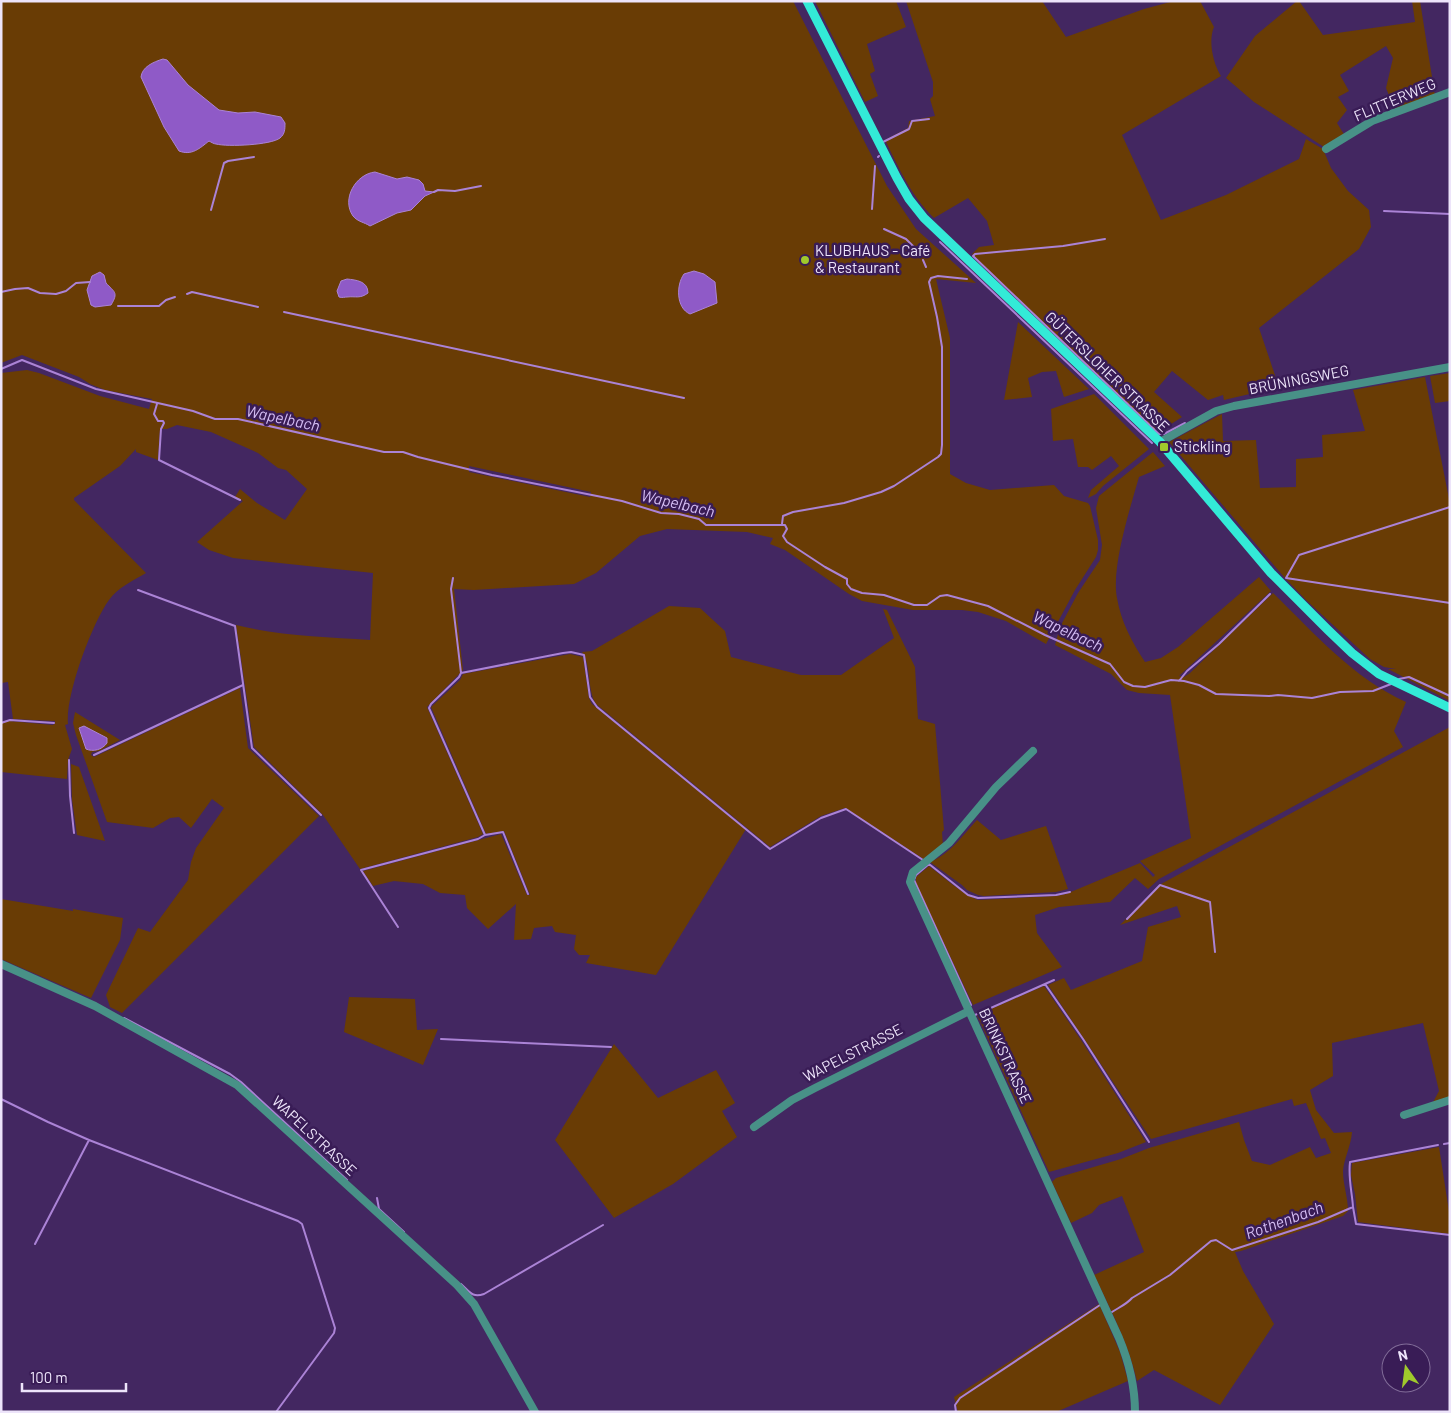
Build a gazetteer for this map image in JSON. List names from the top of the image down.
{
  "streets": {
    "main road": ["GÜTERSLOHER STRASSE"],
    "street": [
      "FLITTERWEG",
      "BRÜNINGSWEG",
      "WAPELSTRASSE",
      "BRINKSTRASSE"
    ]
  },
  "crossings": [
    ["GÜTERSLOHER STRASSE", "BRÜNINGSWEG"],
    ["WAPELSTRASSE", "BRINKSTRASSE"]
  ],
  "water": ["Wapelbach", "Rothenbach"],
  "places": {
    "other": ["KLUBHAUS - Café & Restaurant"],
    "transit": ["Stickling"]
  },
  "scale_bar": "100 m",
  "north": "top"
}
